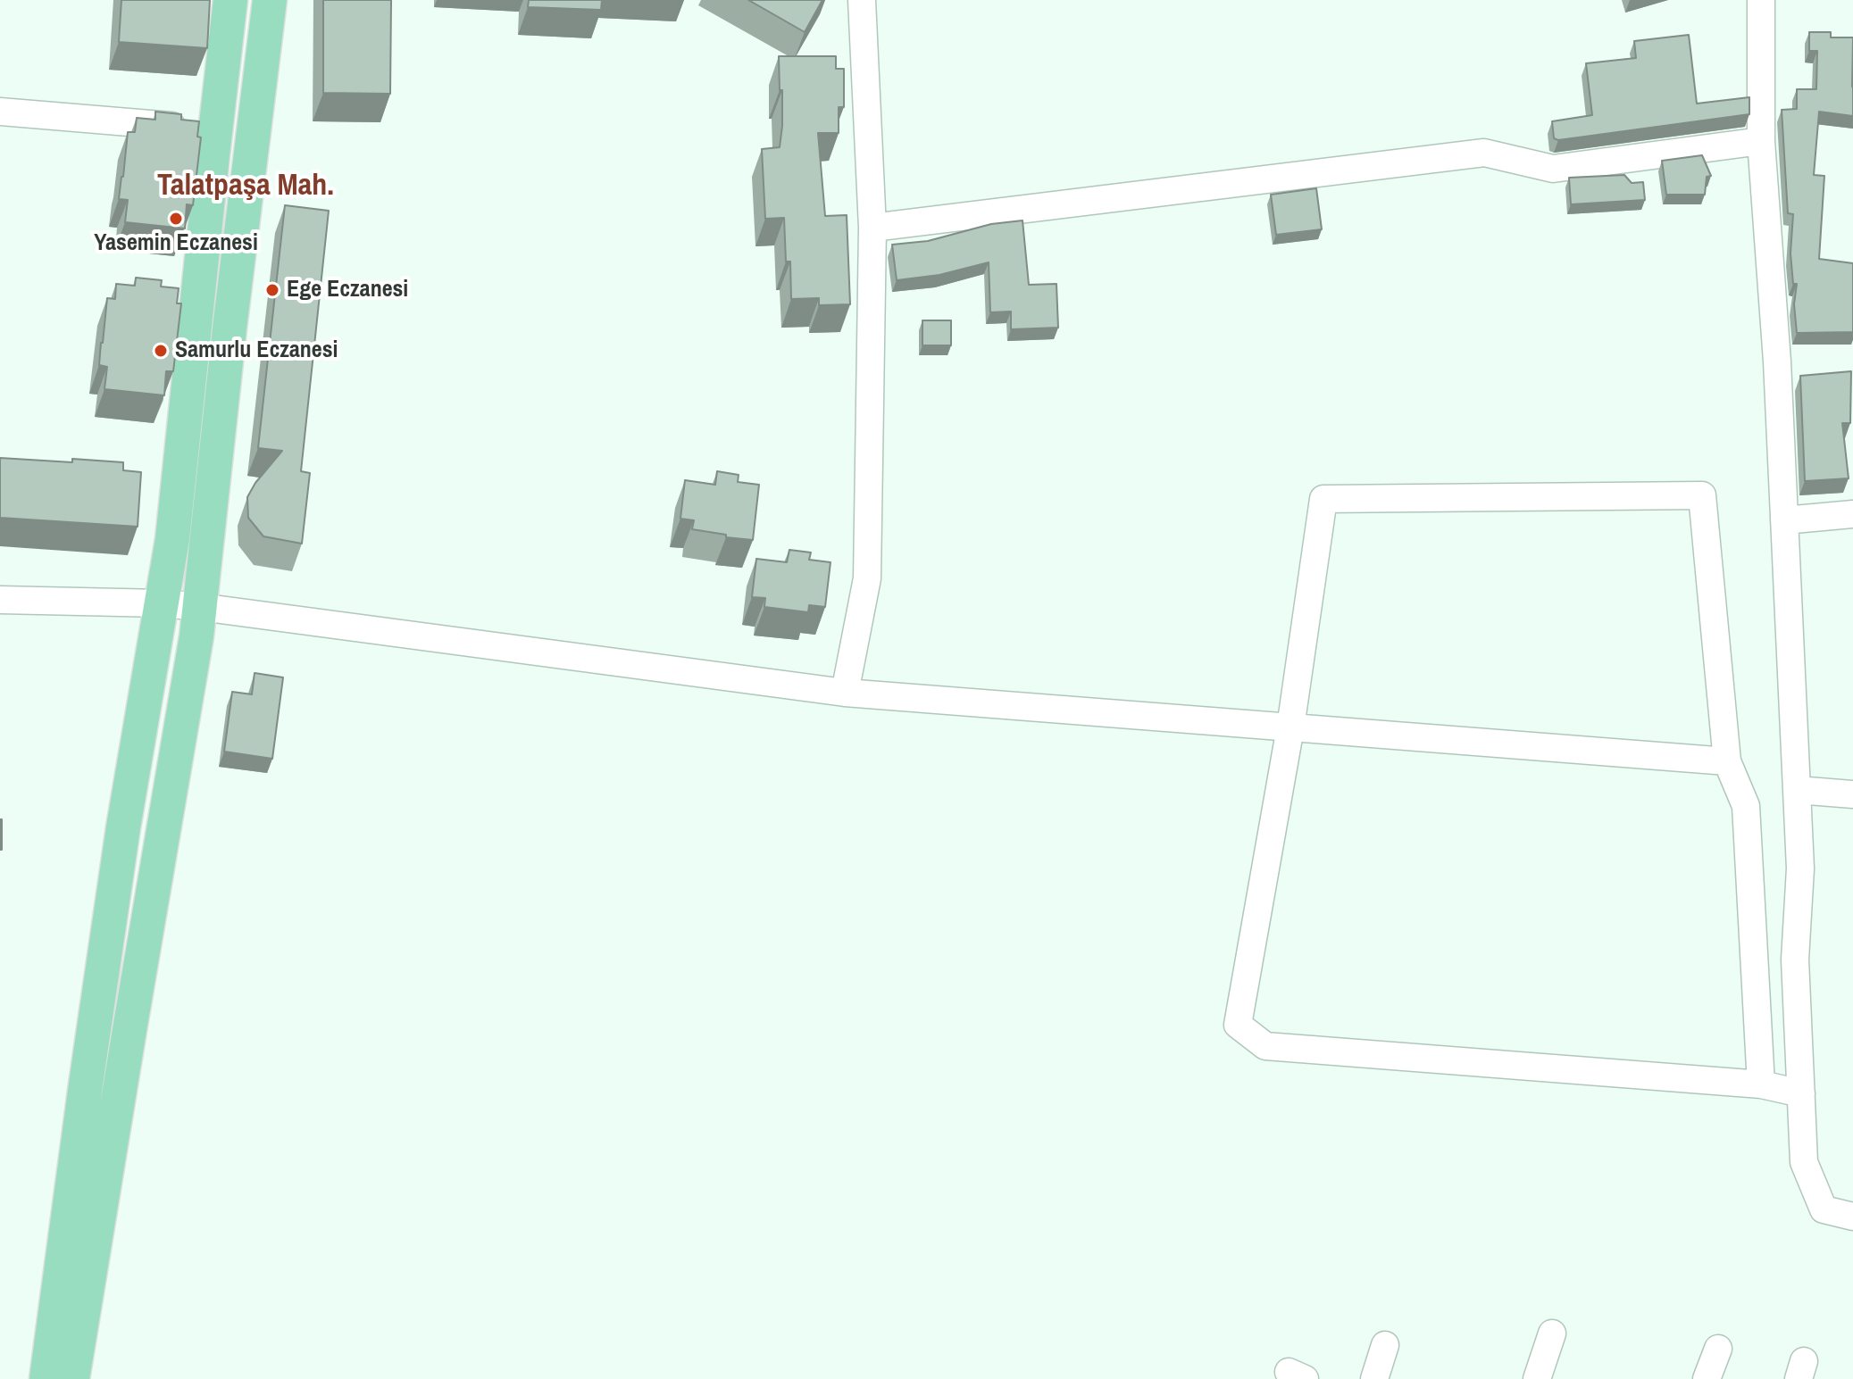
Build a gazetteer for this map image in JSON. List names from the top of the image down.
{
  "districts": ["Talatpaşa Mah."],
  "places": ["Yasemin Eczanesi", "Ege Eczanesi", "Samurlu Eczanesi"]
}
